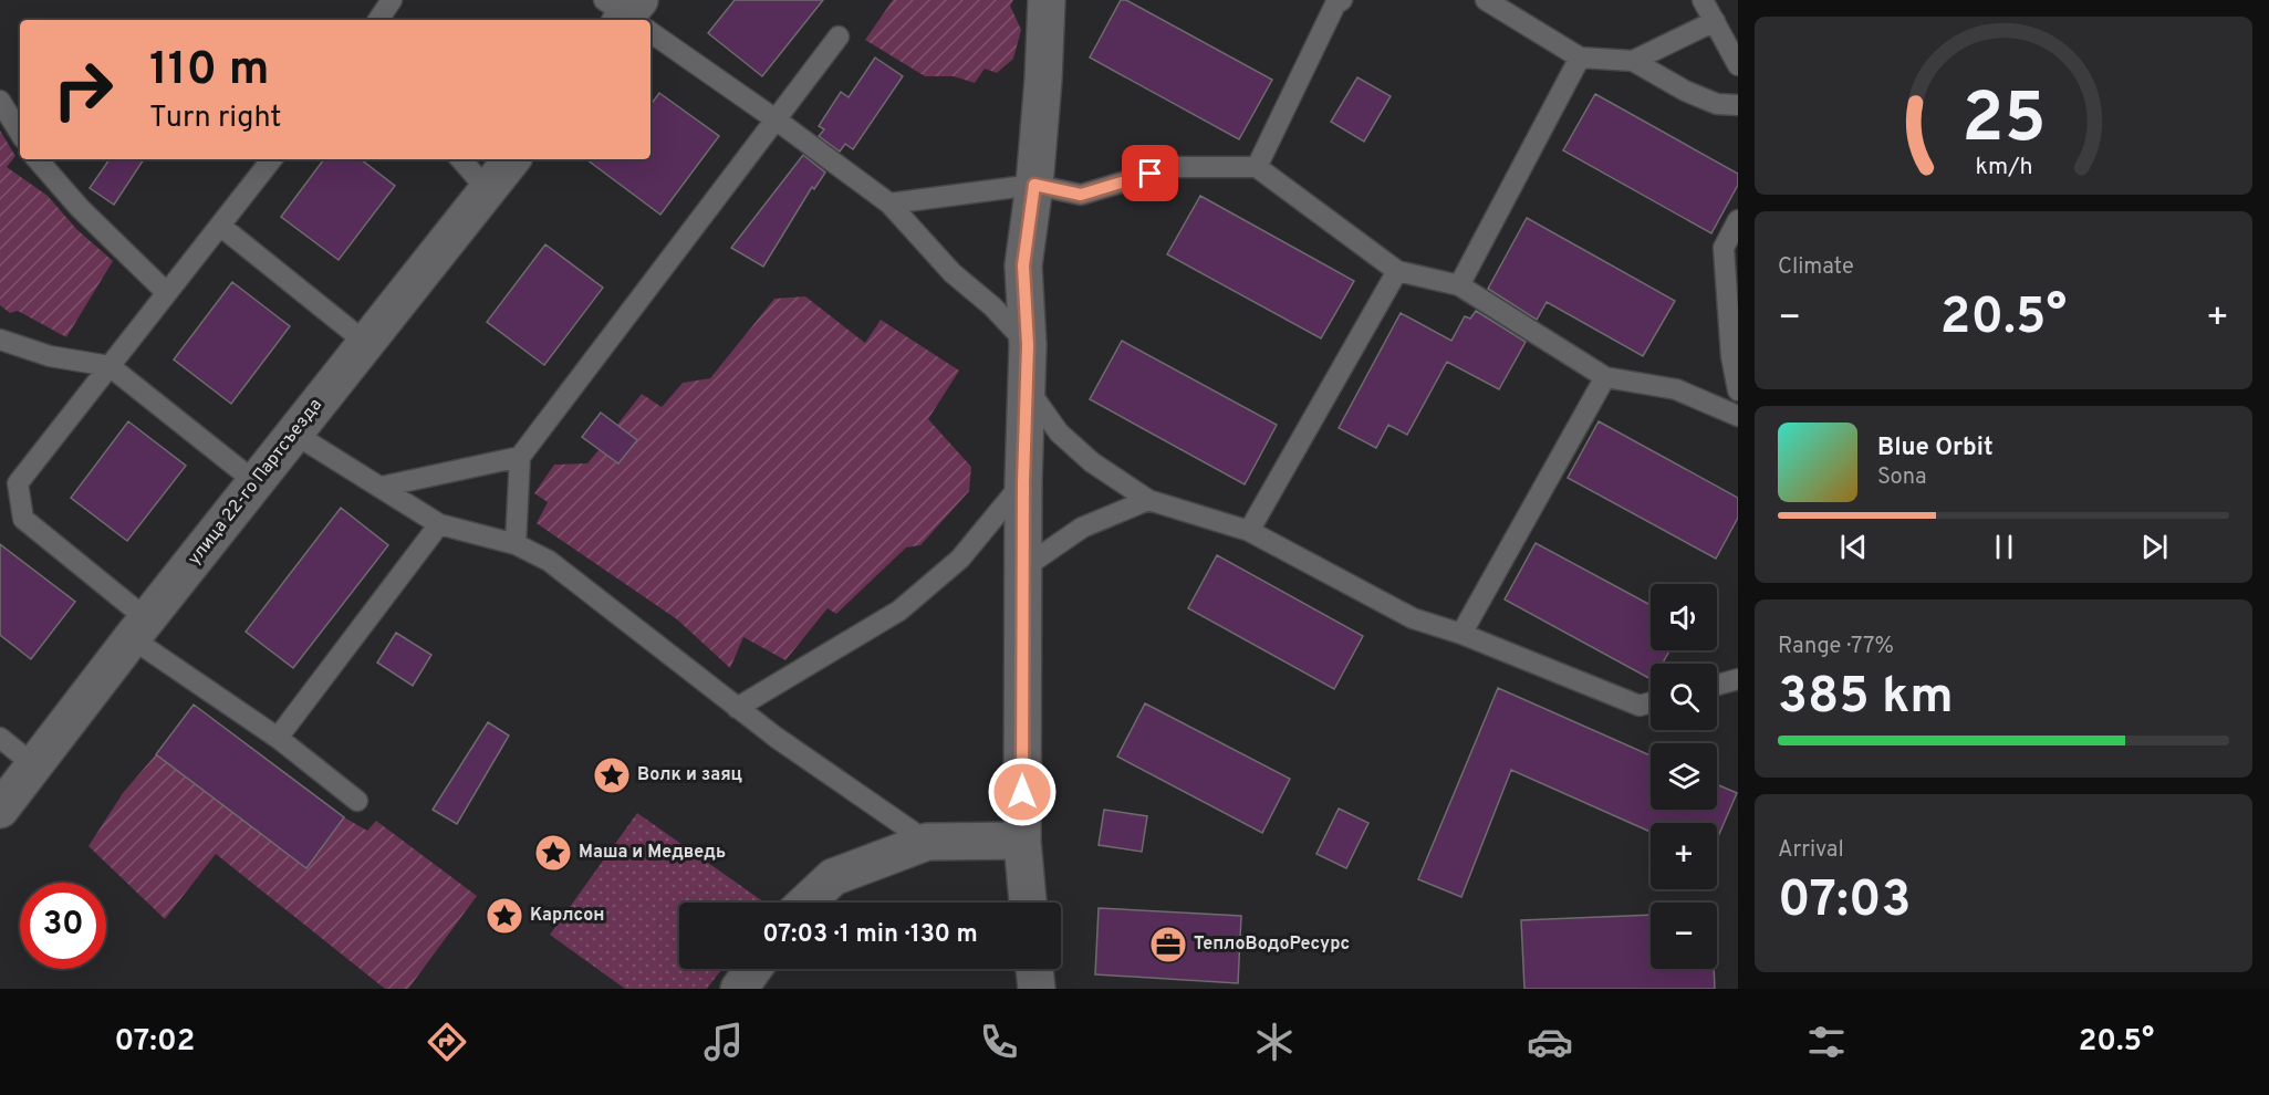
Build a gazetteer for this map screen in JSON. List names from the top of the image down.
{
  "streets": {
    "street": ["улица 22-го Партсъезда"]
  },
  "places": {
    "place": ["Волк и заяц", "Маша и Медведь", "Карлсон"],
    "office": ["ТеплоВодоРесурс"]
  },
  "page": {
    "turn": ["110 m", "Turn right"],
    "tile": [
      "Climate",
      ["Range · 77%", "385 km"],
      ["Arrival", "07:03"]
    ],
    "heat": ["−", "20.5°", "+"],
    "song": ["Blue Orbit", "Sona"],
    "map_buttons": ["+", "−"],
    "limit": "30",
    "trip": "07:03 · 1 min · 130 m",
    "tabs": ["07:02", "20.5°"],
    "gauge": ["25", "km/h"]
  }
}
